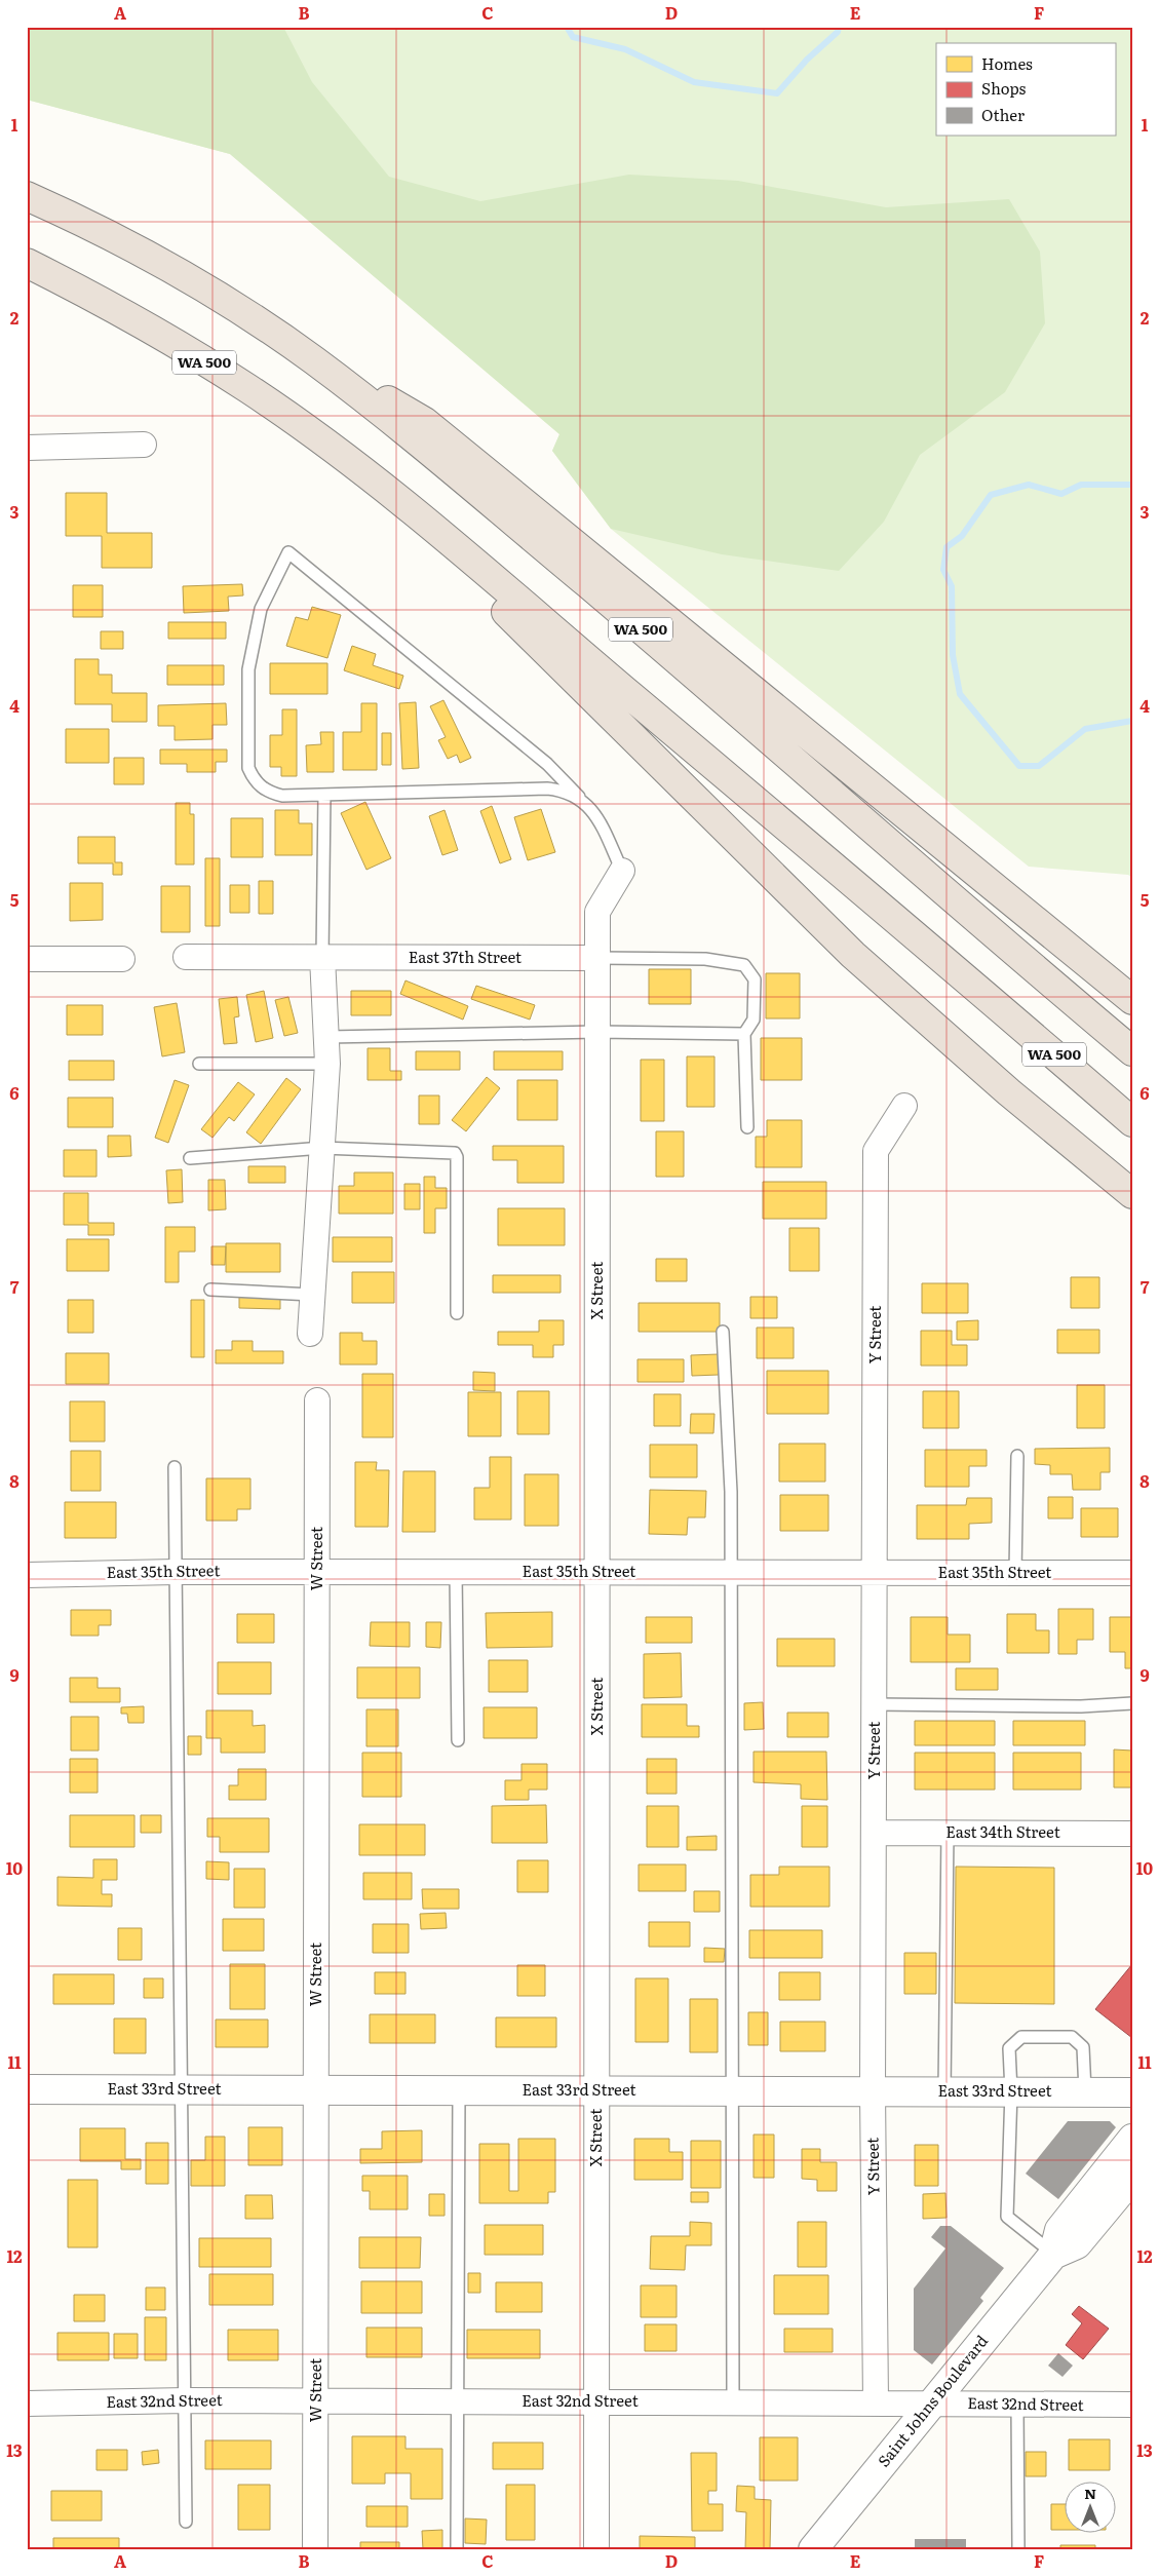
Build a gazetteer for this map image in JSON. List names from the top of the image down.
{
  "streets": {
    "highway": ["WA 500"],
    "street": [
      "East 37th Street",
      "X Street",
      "Y Street",
      "W Street",
      "East 35th Street",
      "East 34th Street",
      "East 33rd Street",
      "East 32nd Street",
      "Saint Johns Boulevard"
    ]
  },
  "crossings": [
    ["East 37th Street", "X Street"],
    ["X Street", "East 35th Street"],
    ["X Street", "East 33rd Street"],
    ["X Street", "East 32nd Street"],
    ["Y Street", "East 35th Street"],
    ["Y Street", "East 34th Street"],
    ["Y Street", "East 33rd Street"],
    ["Y Street", "East 32nd Street"],
    ["W Street", "East 35th Street"],
    ["W Street", "East 33rd Street"],
    ["W Street", "East 32nd Street"],
    ["East 32nd Street", "Saint Johns Boulevard"]
  ],
  "legend": ["Homes", "Shops", "Other"],
  "north": "top",
  "grid": {
    "columns": [
      "A",
      "B",
      "C",
      "D",
      "E",
      "F"
    ],
    "rows": [
      "1",
      "2",
      "3",
      "4",
      "5",
      "6",
      "7",
      "8",
      "9",
      "10",
      "11",
      "12",
      "13"
    ]
  }
}
